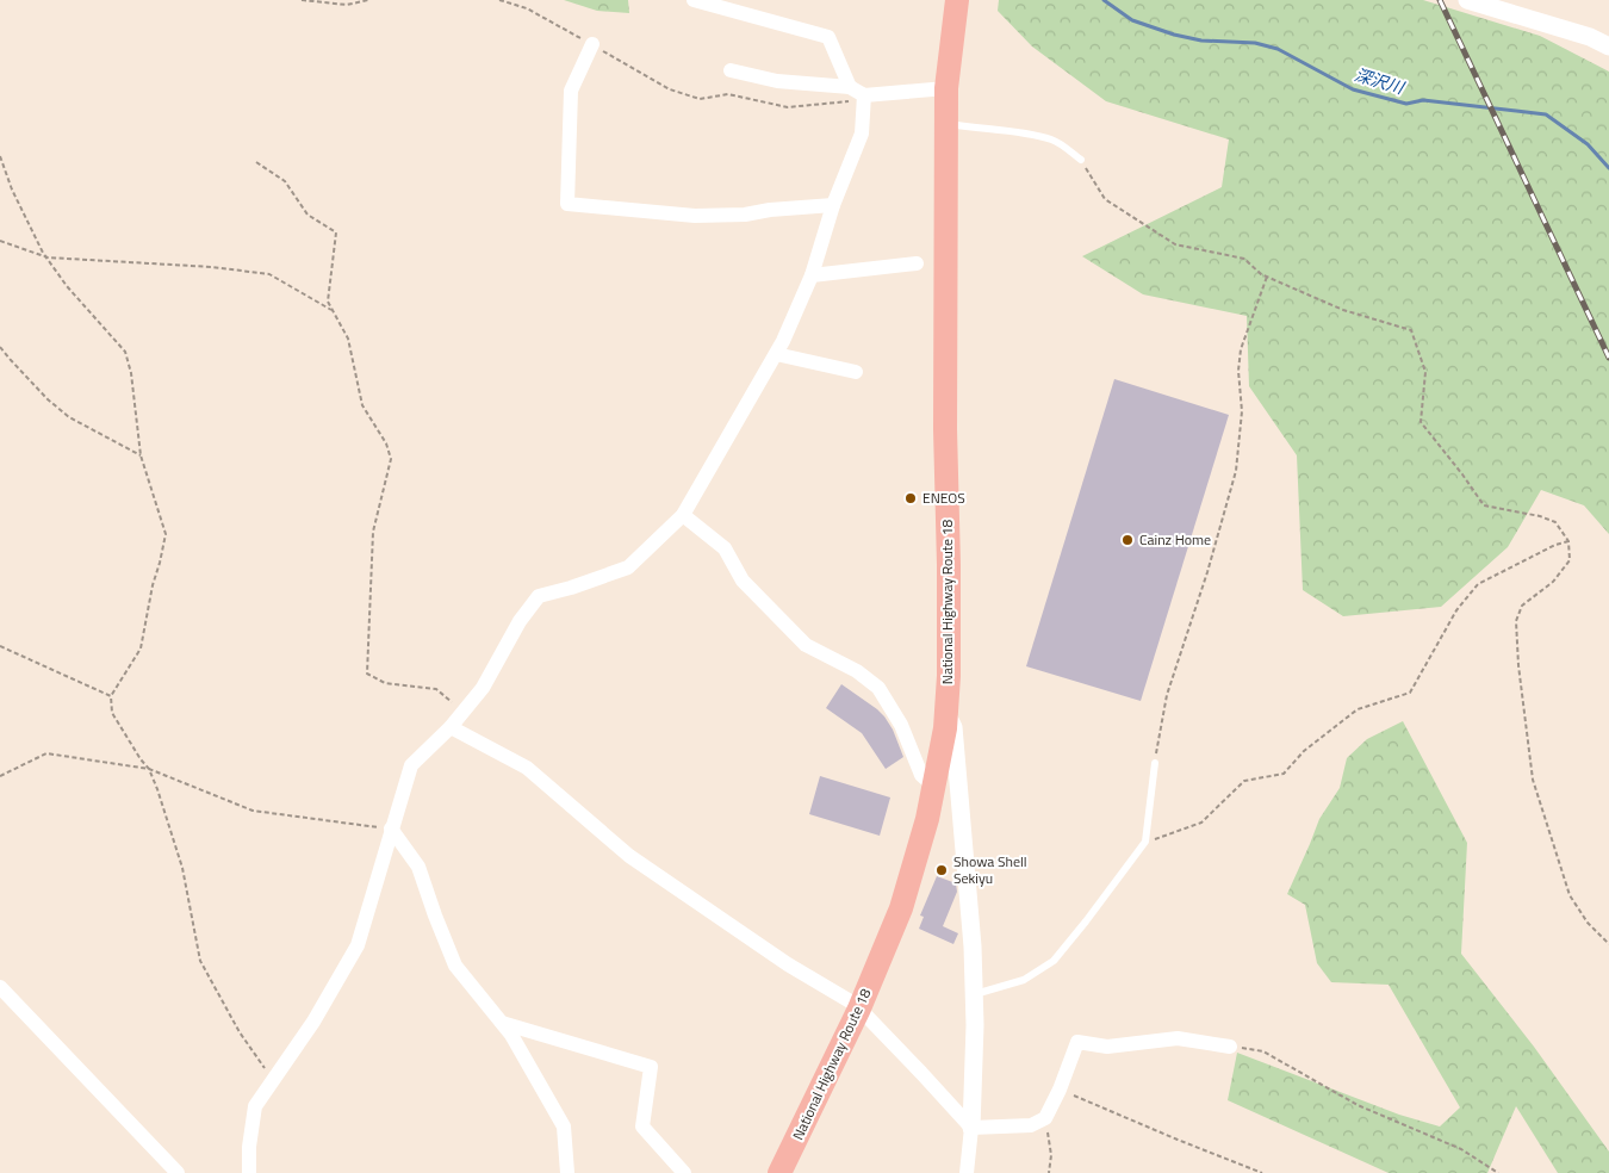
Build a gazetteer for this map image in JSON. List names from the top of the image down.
{
  "streets": {
    "highway": ["National Highway Route 18"]
  },
  "water": ["深沢川"],
  "places": ["ENEOS", "Cainz Home", "Showa Shell Sekiyu"]
}
